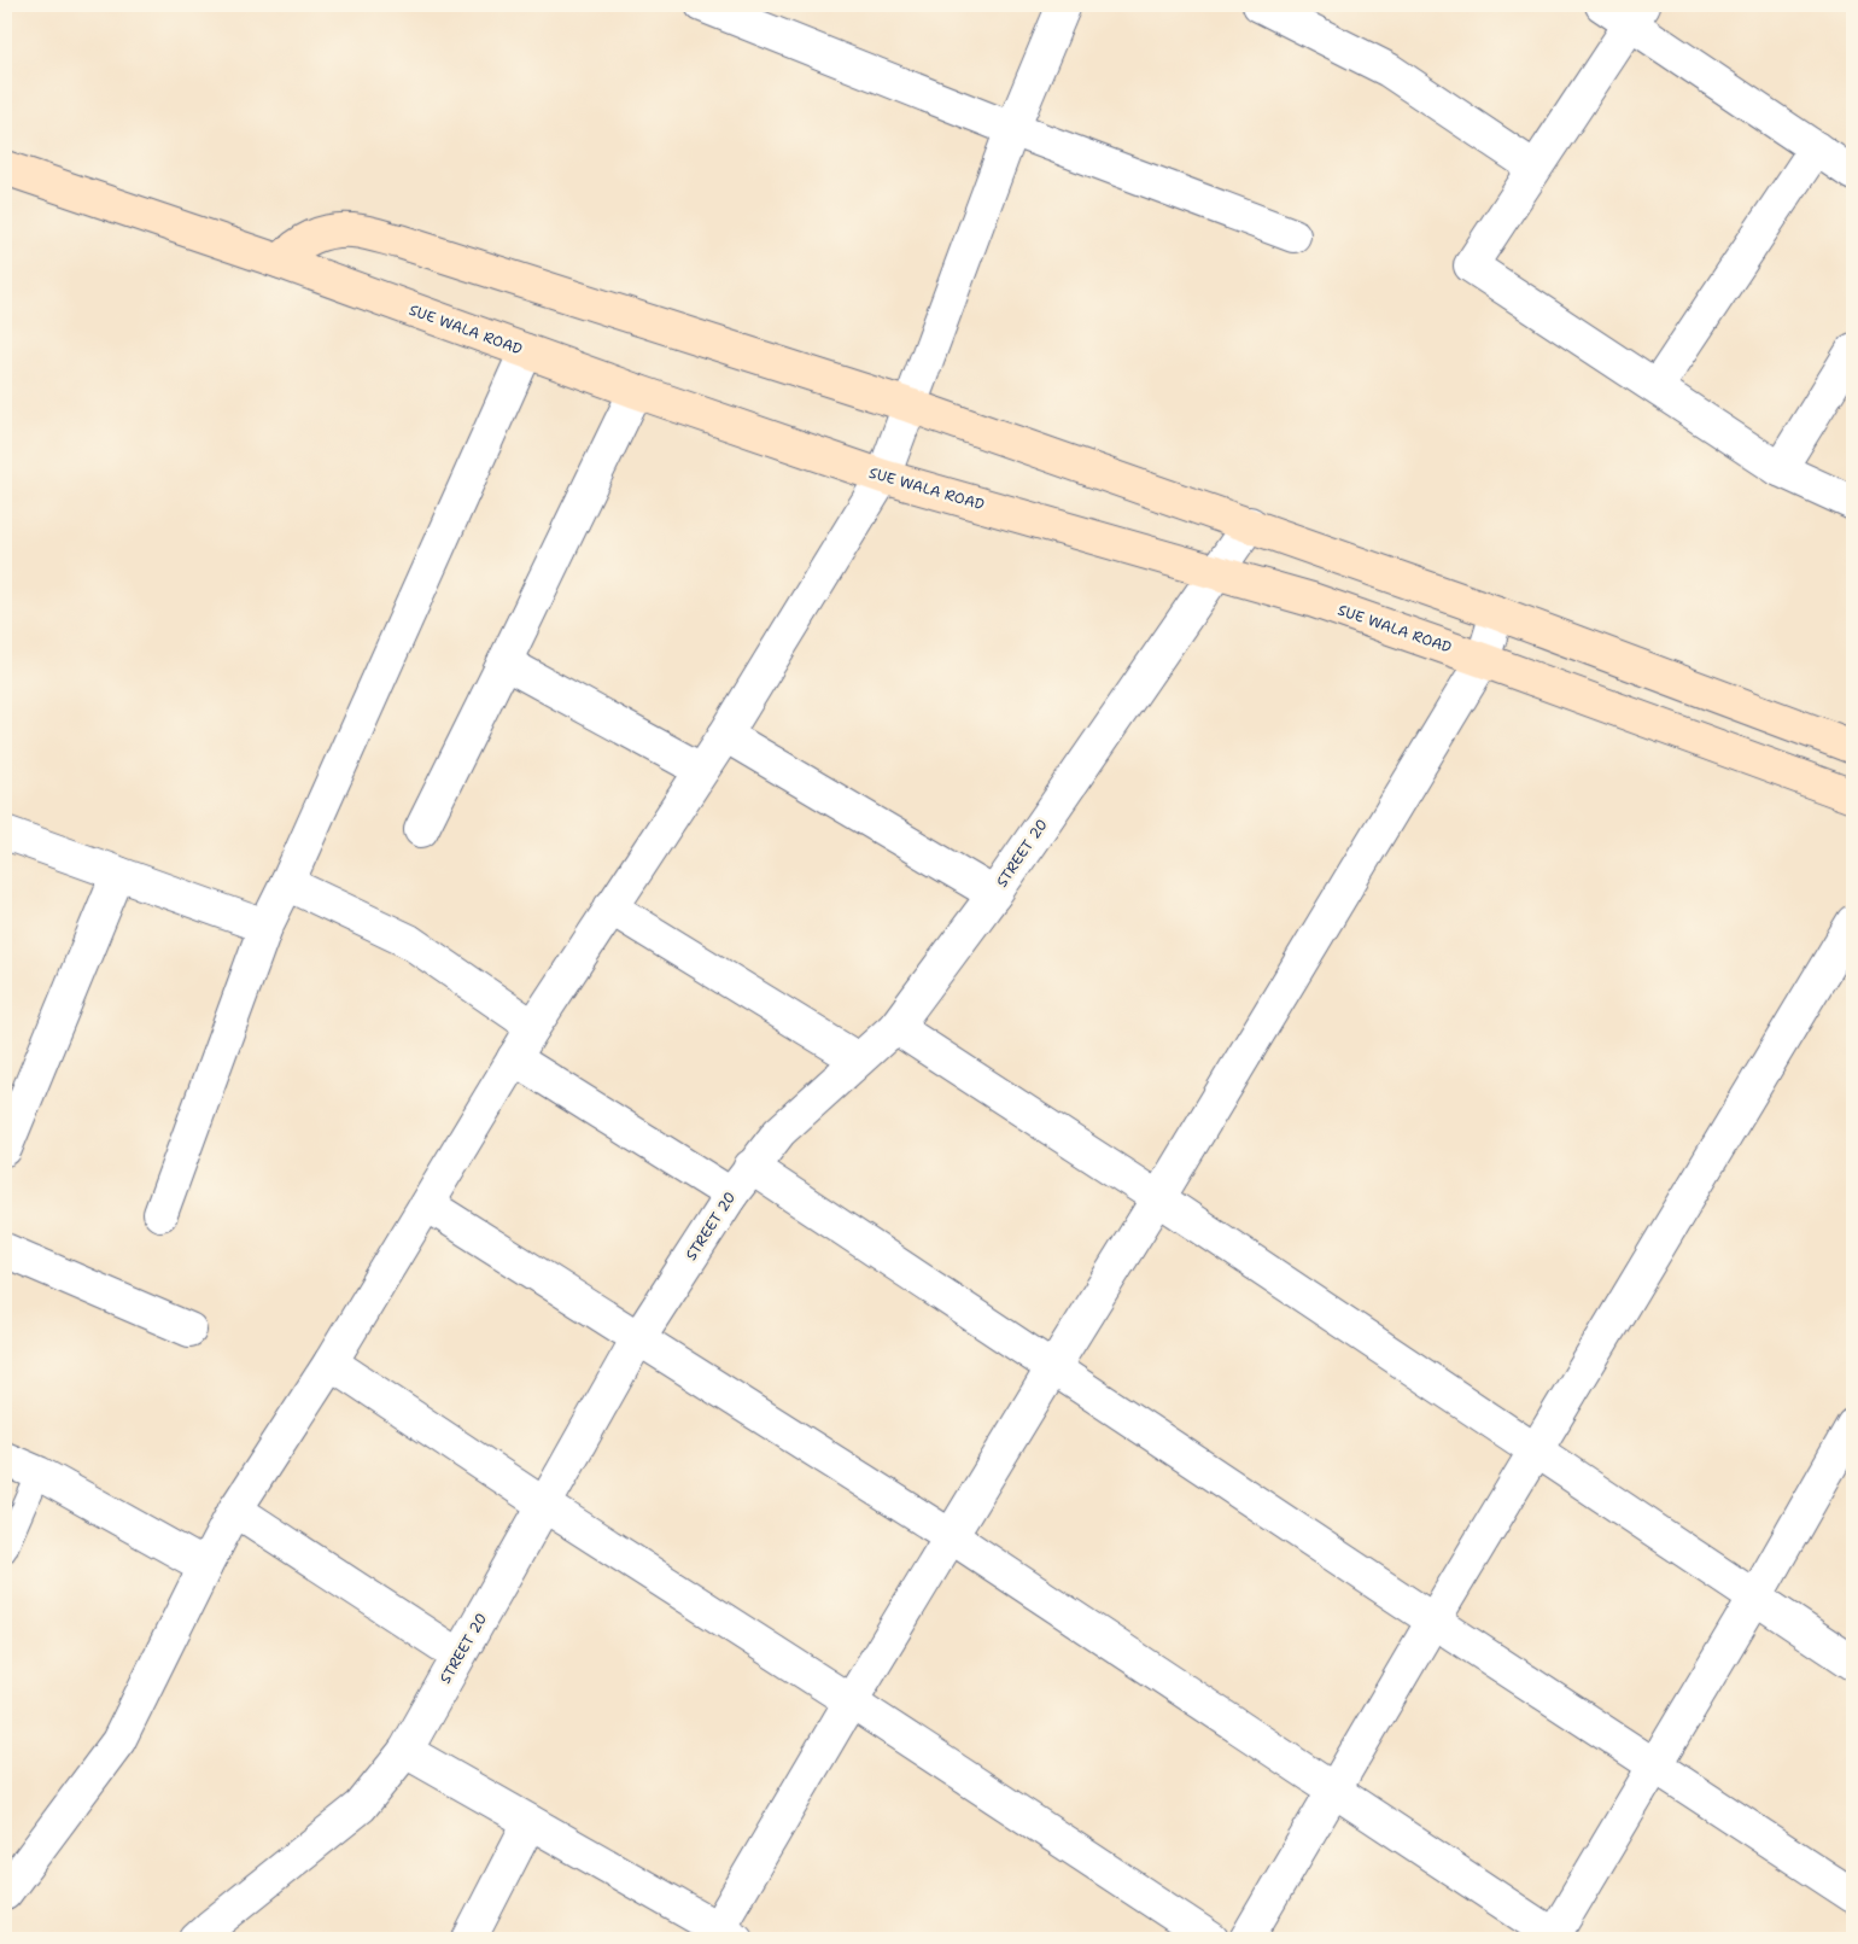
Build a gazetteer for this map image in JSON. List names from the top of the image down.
{
  "streets": {
    "street": ["SUE WALA ROAD", "STREET 20"]
  },
  "crossings": [
    ["SUE WALA ROAD", "STREET 20"]
  ]
}
